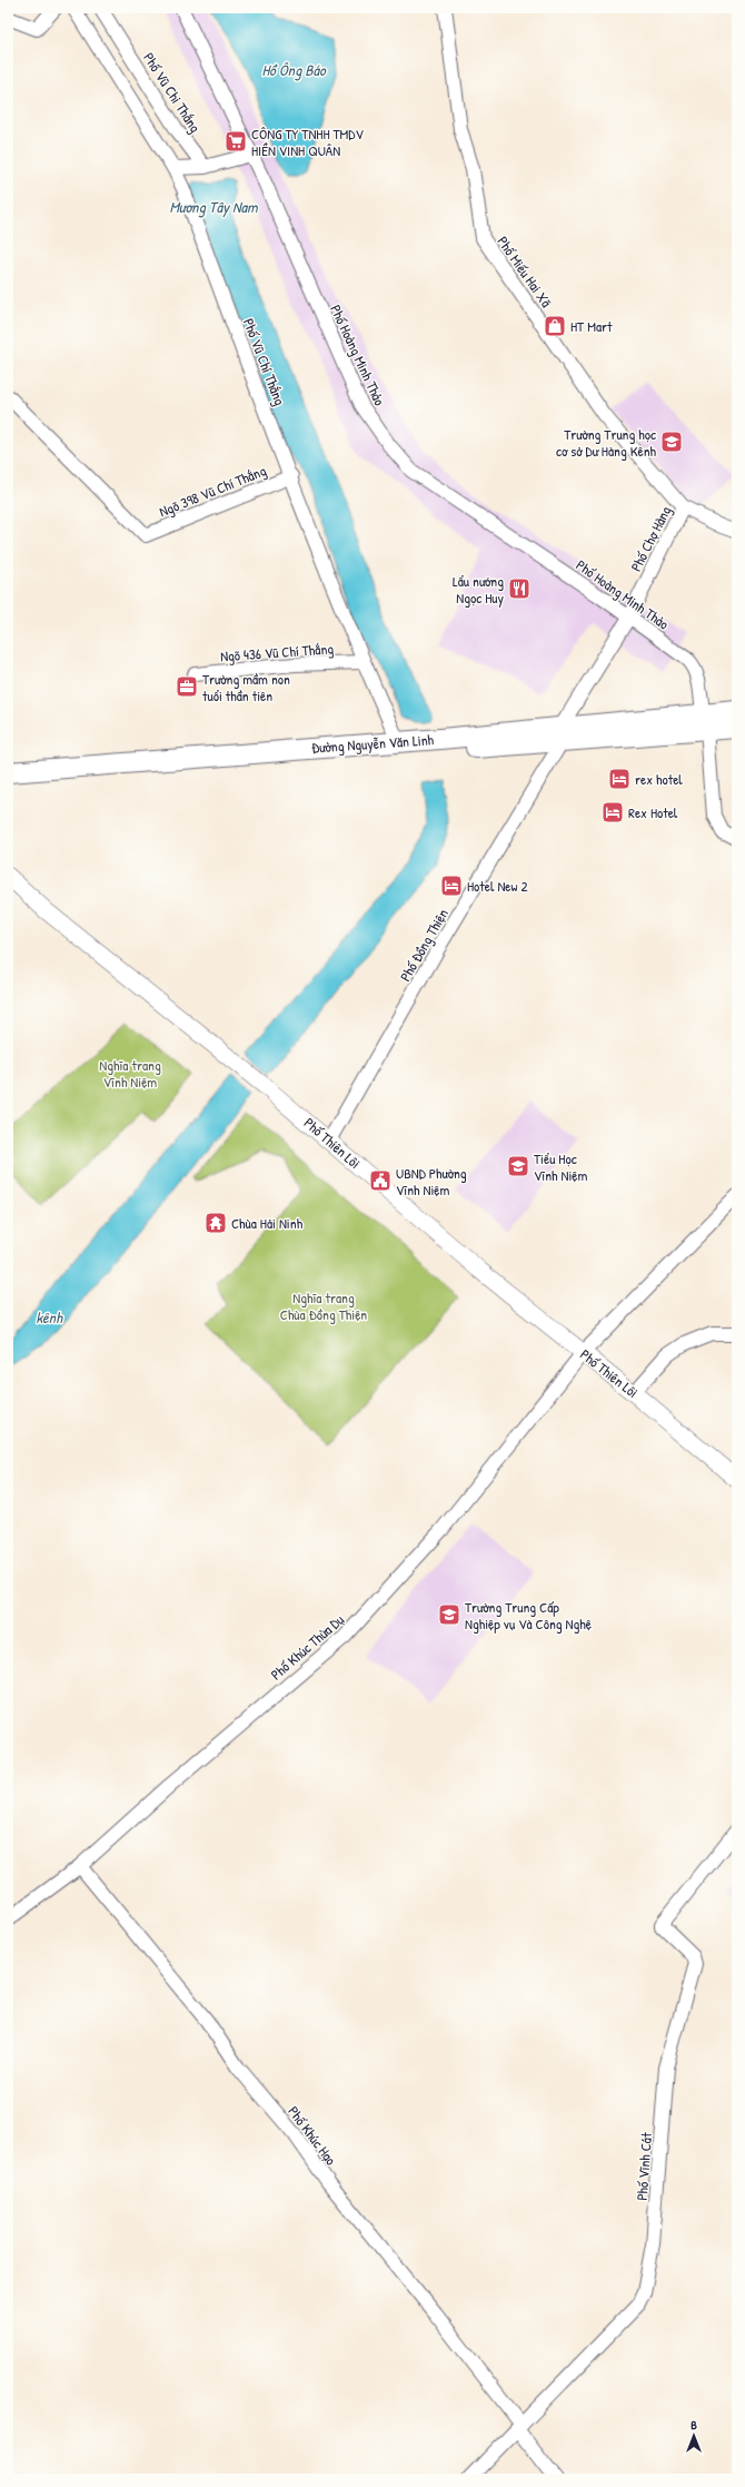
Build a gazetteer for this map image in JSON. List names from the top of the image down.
{
  "streets": {
    "highway": ["Đường Nguyễn Văn Linh"],
    "main road": ["Phố Thiên Lôi"],
    "street": [
      "Phố Vũ Chi Thắng",
      "Phố Miếu Hai Xã",
      "Phố Hoàng Minh Thảo",
      "Phố Vũ Chí Thắng",
      "Ngõ 398 Vũ Chí Thắng",
      "Phố Chợ Hàng",
      "Ngõ 436 Vũ Chí Thắng",
      "Phố Đồng Thiện",
      "Phố Khúc Thừa Dụ",
      "Phố Khúc Hạo",
      "Phố Vĩnh Cát"
    ]
  },
  "crossings": [
    ["Phố Miếu Hai Xã", "Phố Chợ Hàng"],
    ["Phố Hoàng Minh Thảo", "Phố Chợ Hàng"],
    ["Phố Hoàng Minh Thảo", "Đường Nguyễn Văn Linh"],
    ["Phố Vũ Chí Thắng", "Ngõ 398 Vũ Chí Thắng"],
    ["Phố Vũ Chí Thắng", "Ngõ 436 Vũ Chí Thắng"],
    ["Phố Vũ Chí Thắng", "Đường Nguyễn Văn Linh"],
    ["Phố Chợ Hàng", "Đường Nguyễn Văn Linh"],
    ["Phố Chợ Hàng", "Phố Đồng Thiện"],
    ["Đường Nguyễn Văn Linh", "Phố Đồng Thiện"],
    ["Phố Đồng Thiện", "Phố Thiên Lôi"],
    ["Phố Thiên Lôi", "Phố Khúc Thừa Dụ"],
    ["Phố Khúc Thừa Dụ", "Phố Khúc Hạo"],
    ["Phố Khúc Hạo", "Phố Vĩnh Cát"]
  ],
  "water": ["Hồ Ông Báo", "Mương Tây Nam", "kênh"],
  "parks": ["Nghĩa trang Vĩnh Niệm", "Nghĩa trang Chùa Đồng Thiện"],
  "places": {
    "supermarket": ["CÔNG TY TNHH TMDV HIỀN VINH QUÂN"],
    "shop": ["HT Mart"],
    "school or university": ["Trường Trung học cơ sở Dư Hàng Kênh", "Tiểu Học Vĩnh Niệm", "Trường Trung Cấp Nghiệp vụ Và Công Nghệ"],
    "restaurant": ["Lẩu nướng Ngọc Huy"],
    "office": ["Trường mầm non tuổi thần tiên"],
    "hotel": ["rex hotel", "Rex Hotel", "Hotel New 2"],
    "public building": ["UBND Phường Vĩnh Niệm"],
    "temple": ["Chùa Hải Ninh"]
  },
  "north": "top"
}
